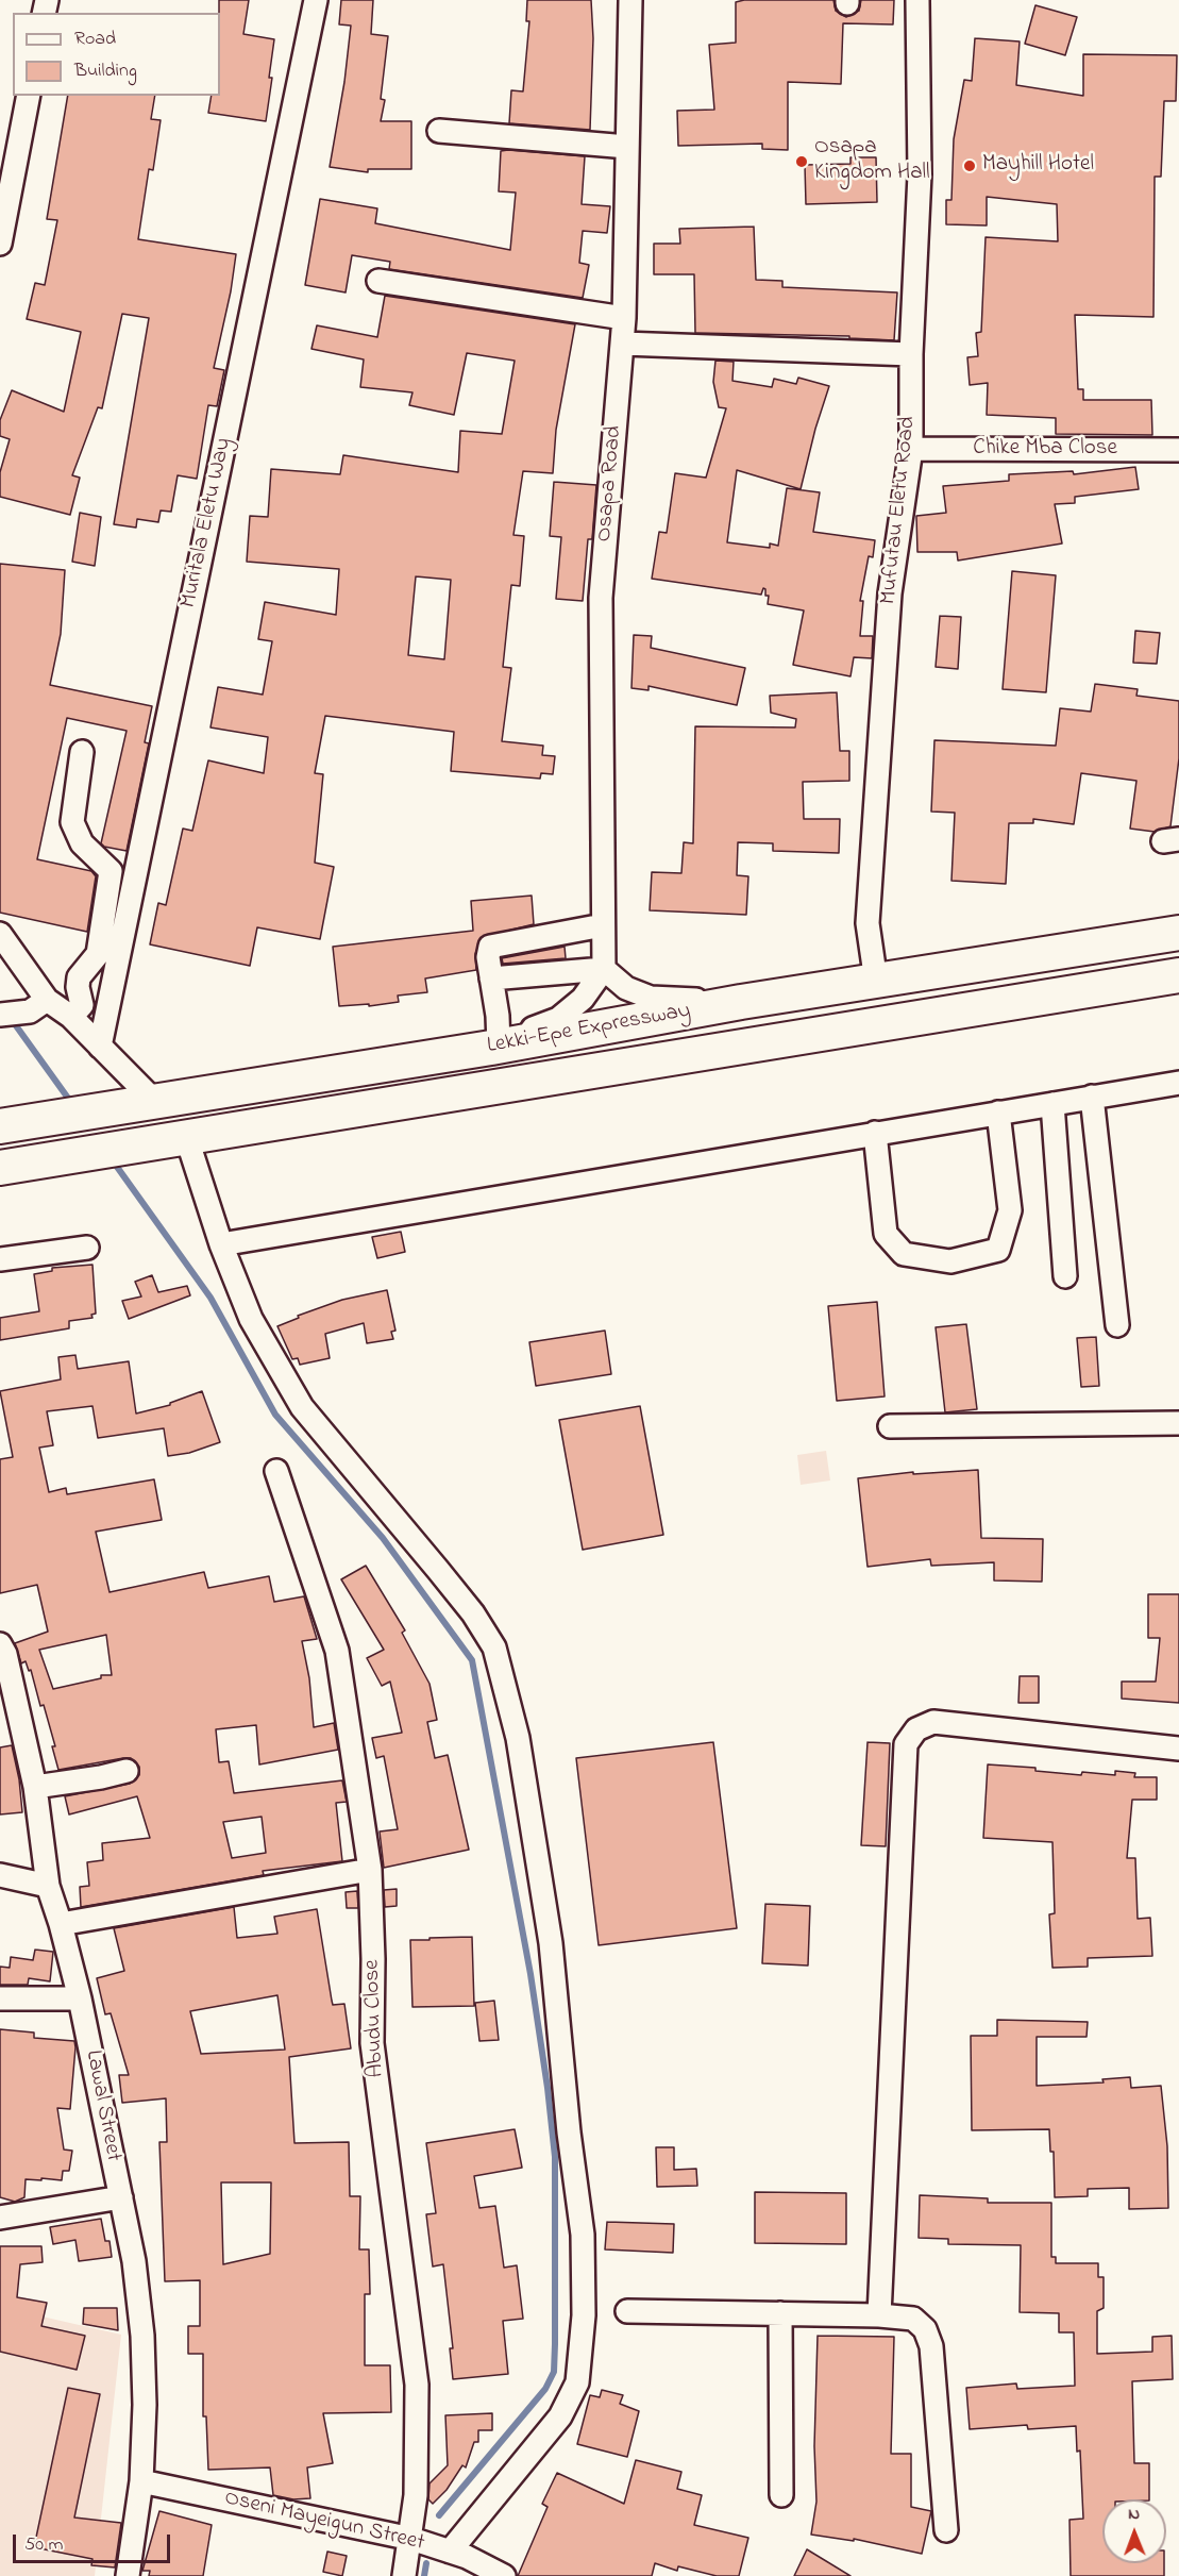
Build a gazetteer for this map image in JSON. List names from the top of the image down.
{
  "streets": {
    "highway": ["Lekki-Epe Expressway"],
    "street": [
      "Chike Mba Close",
      "Osapa Road",
      "Mufutau Eletu Road",
      "Muritala Eletu Way",
      "Abudu Close",
      "Lawal Street",
      "Oseni Mayeigun Street"
    ]
  },
  "crossings": [
    ["Chike Mba Close", "Mufutau Eletu Road"],
    ["Mufutau Eletu Road", "Lekki-Epe Expressway"],
    ["Abudu Close", "Oseni Mayeigun Street"],
    ["Lawal Street", "Oseni Mayeigun Street"]
  ],
  "places": ["Osapa Kingdom Hall", "Mayhill Hotel"],
  "legend": ["Road", "Building"],
  "scale_bar": "50 m",
  "north": "top"
}
